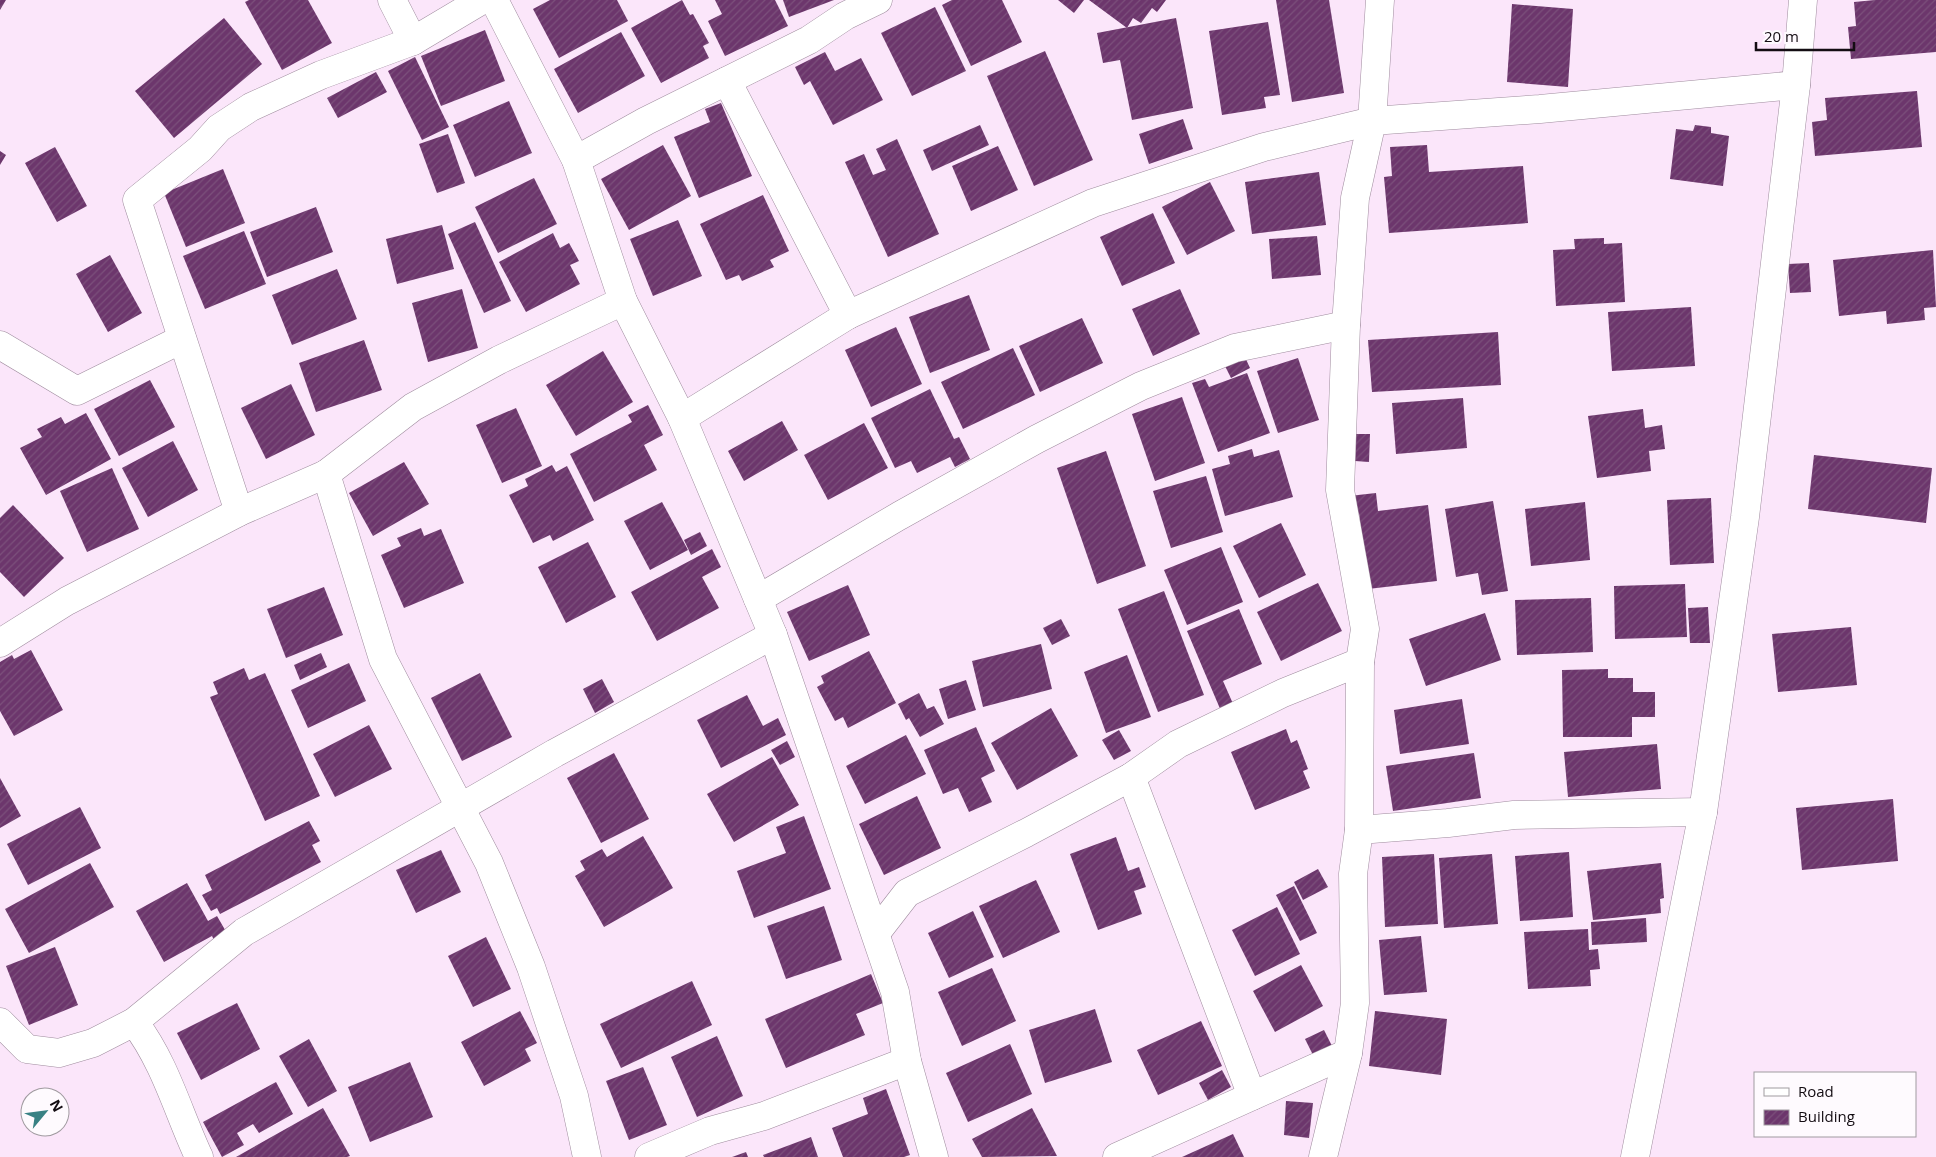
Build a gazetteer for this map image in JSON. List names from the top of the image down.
{
  "legend": ["Road", "Building"],
  "scale_bar": "20 m",
  "north": "top right"
}
